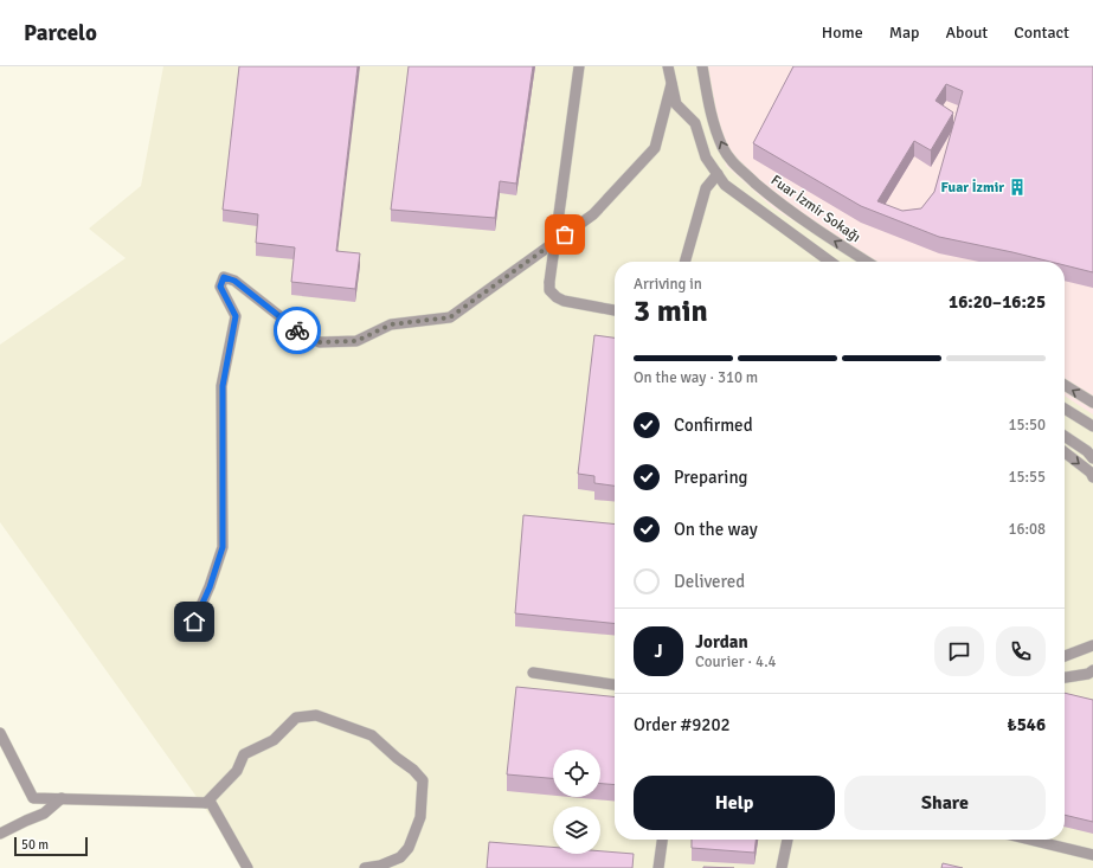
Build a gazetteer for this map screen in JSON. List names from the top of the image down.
{
  "streets": {
    "street": ["Fuar İzmir Sokağı"]
  },
  "places": {
    "building": ["Fuar İzmir"]
  },
  "scale_bar": "50 m",
  "page": {
    "header": "Parcelo",
    "nav": [
      "Home",
      "Map",
      "About",
      "Contact"
    ],
    "heading": ["3 min", "Arriving in", "16:20–16:25"],
    "panel": [
      "Jordan",
      "Courier · 4.4",
      "Order #9202",
      "₺546"
    ],
    "bar": "On the way · 310 m",
    "list": [
      ["Confirmed", "15:50"],
      ["Preparing", "15:55"],
      ["On the way", "16:08"],
      "Delivered"
    ],
    "round": "J",
    "buttons": ["Help", "Share"],
    "scale": "50 m"
  }
}
